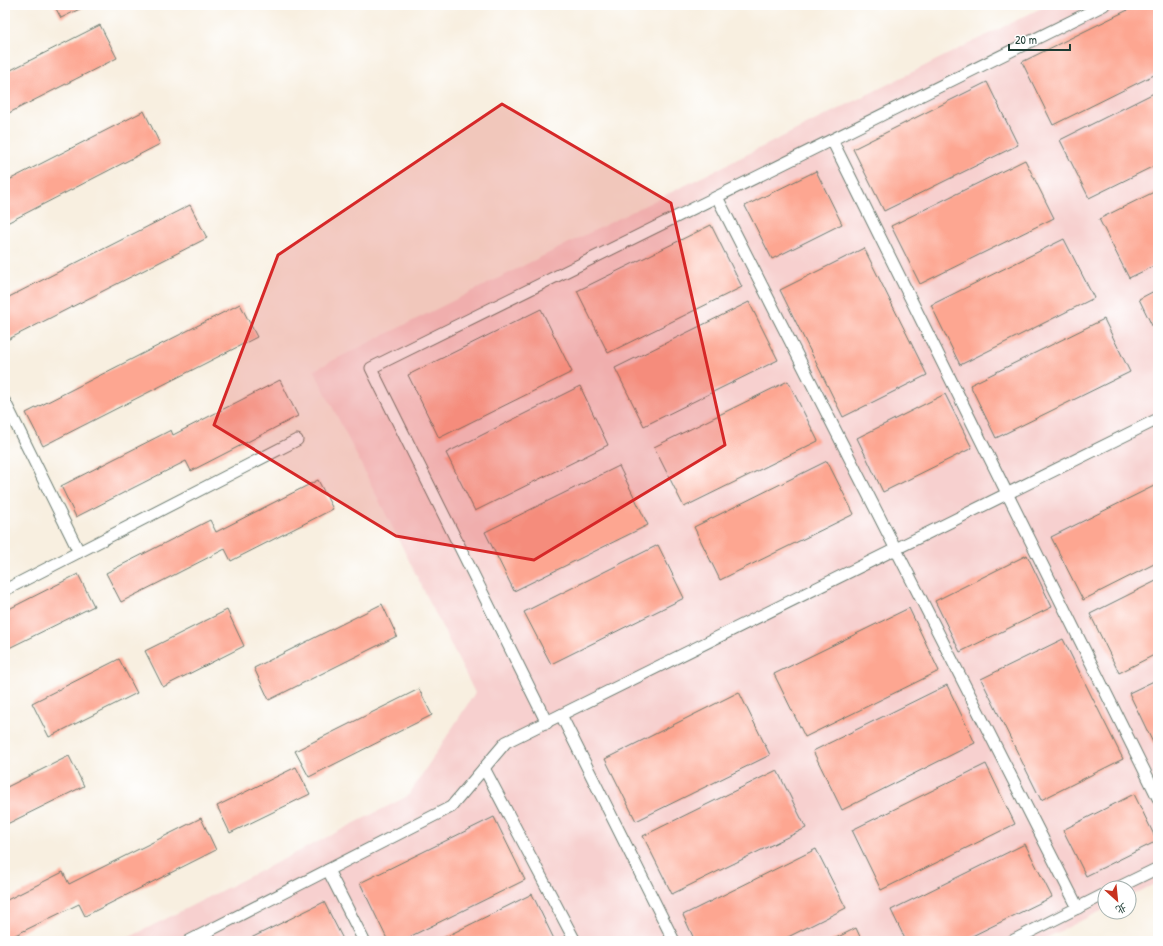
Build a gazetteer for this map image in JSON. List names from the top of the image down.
{
  "scale_bar": "20 m",
  "north": "bottom right"
}
